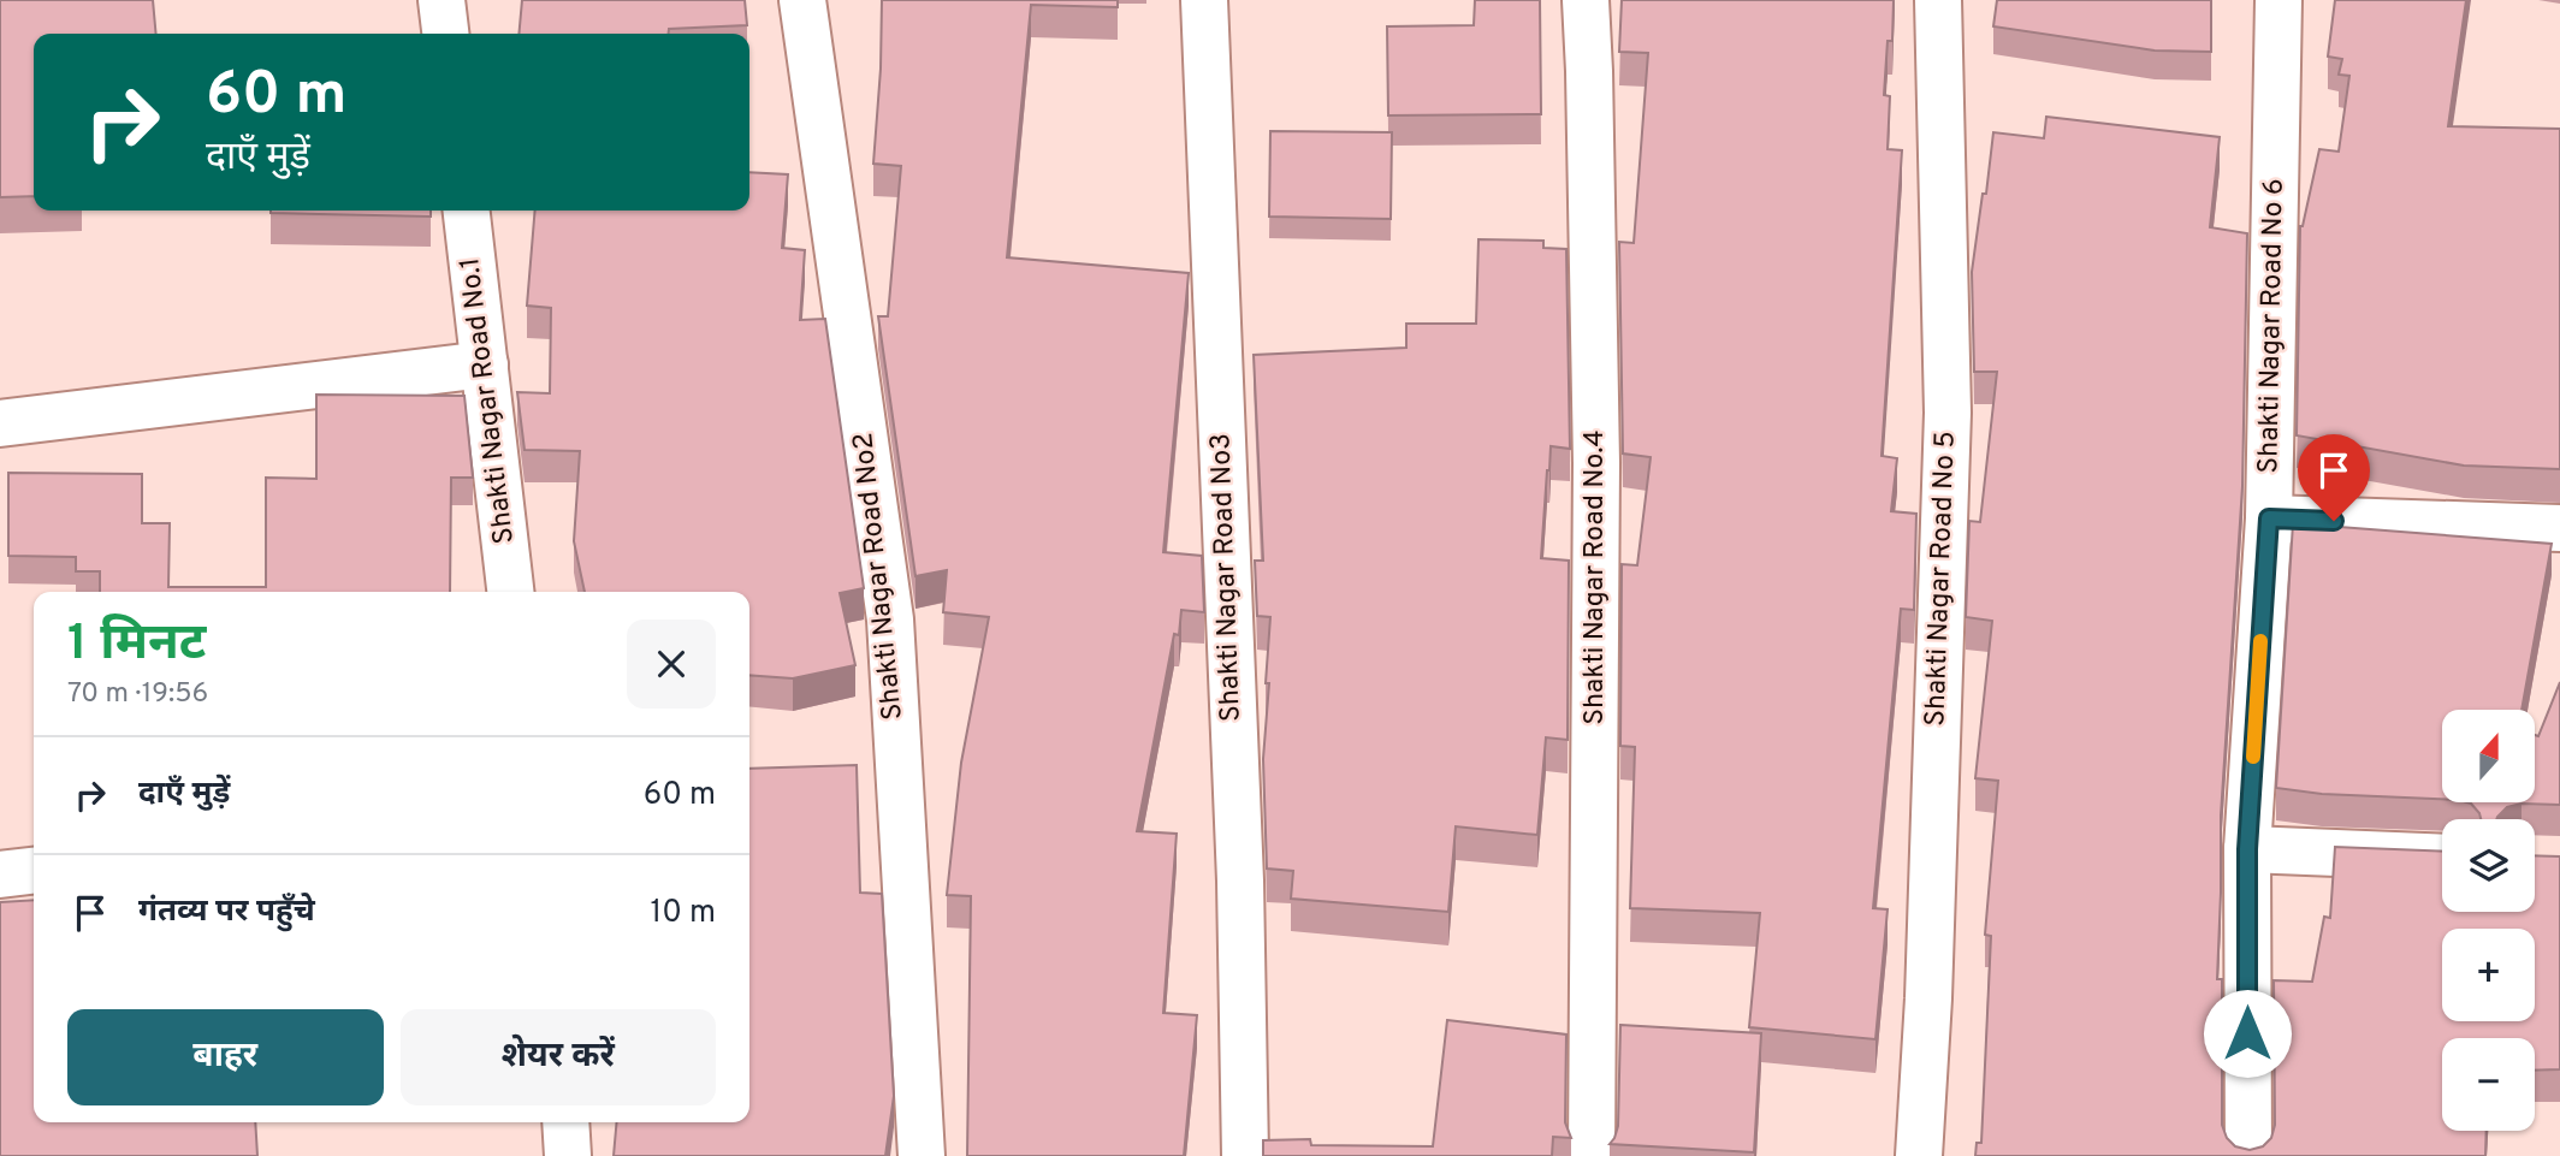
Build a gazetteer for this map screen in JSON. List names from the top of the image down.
{
  "streets": {
    "street": [
      "Shakti Nagar Road No 6",
      "Shakti Nagar Road No.1",
      "Shakti Nagar Road No2",
      "Shakti Nagar Road No3",
      "Shakti Nagar Road No.4",
      "Shakti Nagar Road No 5"
    ]
  },
  "north": "top",
  "page": {
    "turn": ["60 m", "दाएँ मुड़ें"],
    "heading": ["1 मिनट", "70 m · 19:56"],
    "map_buttons": ["+", "−"],
    "list": [
      {
        "name": "दाएँ मुड़ें",
        "value": "60 m"
      },
      {
        "name": "गंतव्य पर पहुँचे",
        "value": "10 m"
      }
    ],
    "buttons": ["बाहर", "शेयर करें"]
  }
}
